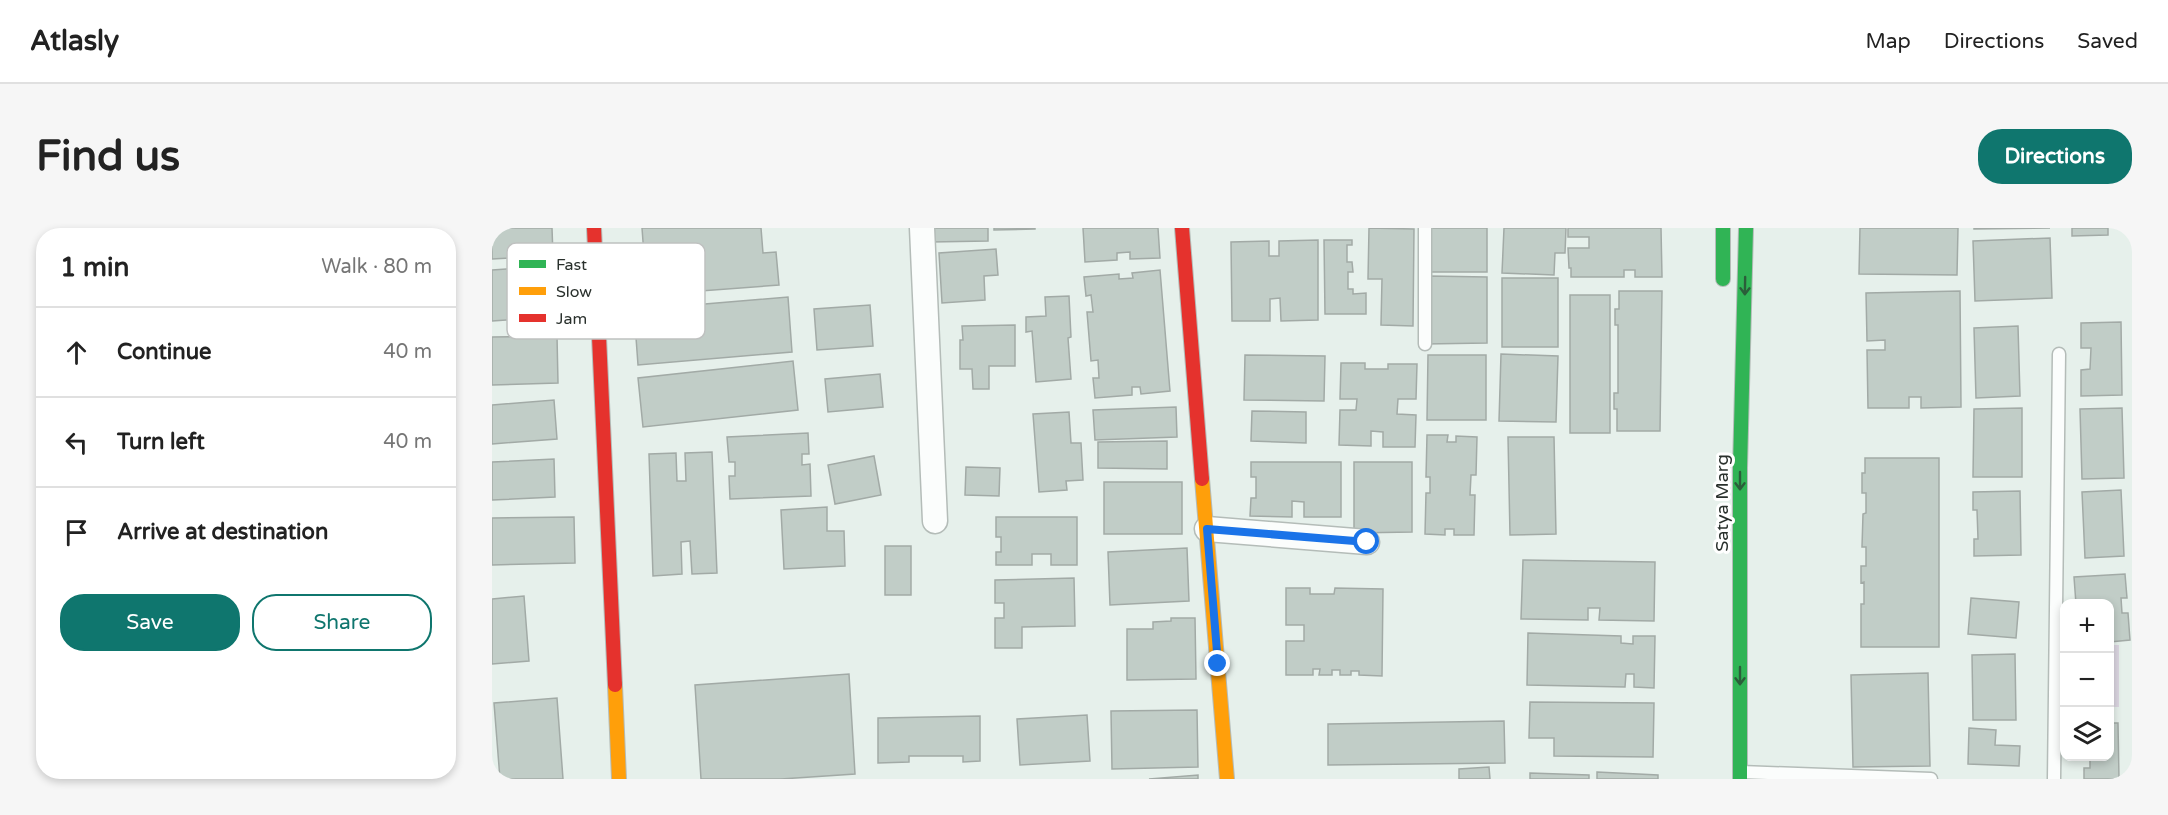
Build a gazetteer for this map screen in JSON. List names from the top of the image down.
{
  "streets": {
    "street": ["Satya Marg"]
  },
  "one_way": ["Satya Marg"],
  "legend": ["Fast", "Slow", "Jam"],
  "page": {
    "header": "Atlasly",
    "nav": ["Map", "Directions", "Saved"],
    "buttons": [
      "Directions",
      ["Save", "Share"]
    ],
    "title": "Find us",
    "heading": ["1 min", "Walk · 80 m"],
    "list": [
      ["Continue", "40 m"],
      ["Turn left", "40 m"],
      "Arrive at destination"
    ],
    "map_buttons": ["+", "−"]
  }
}
